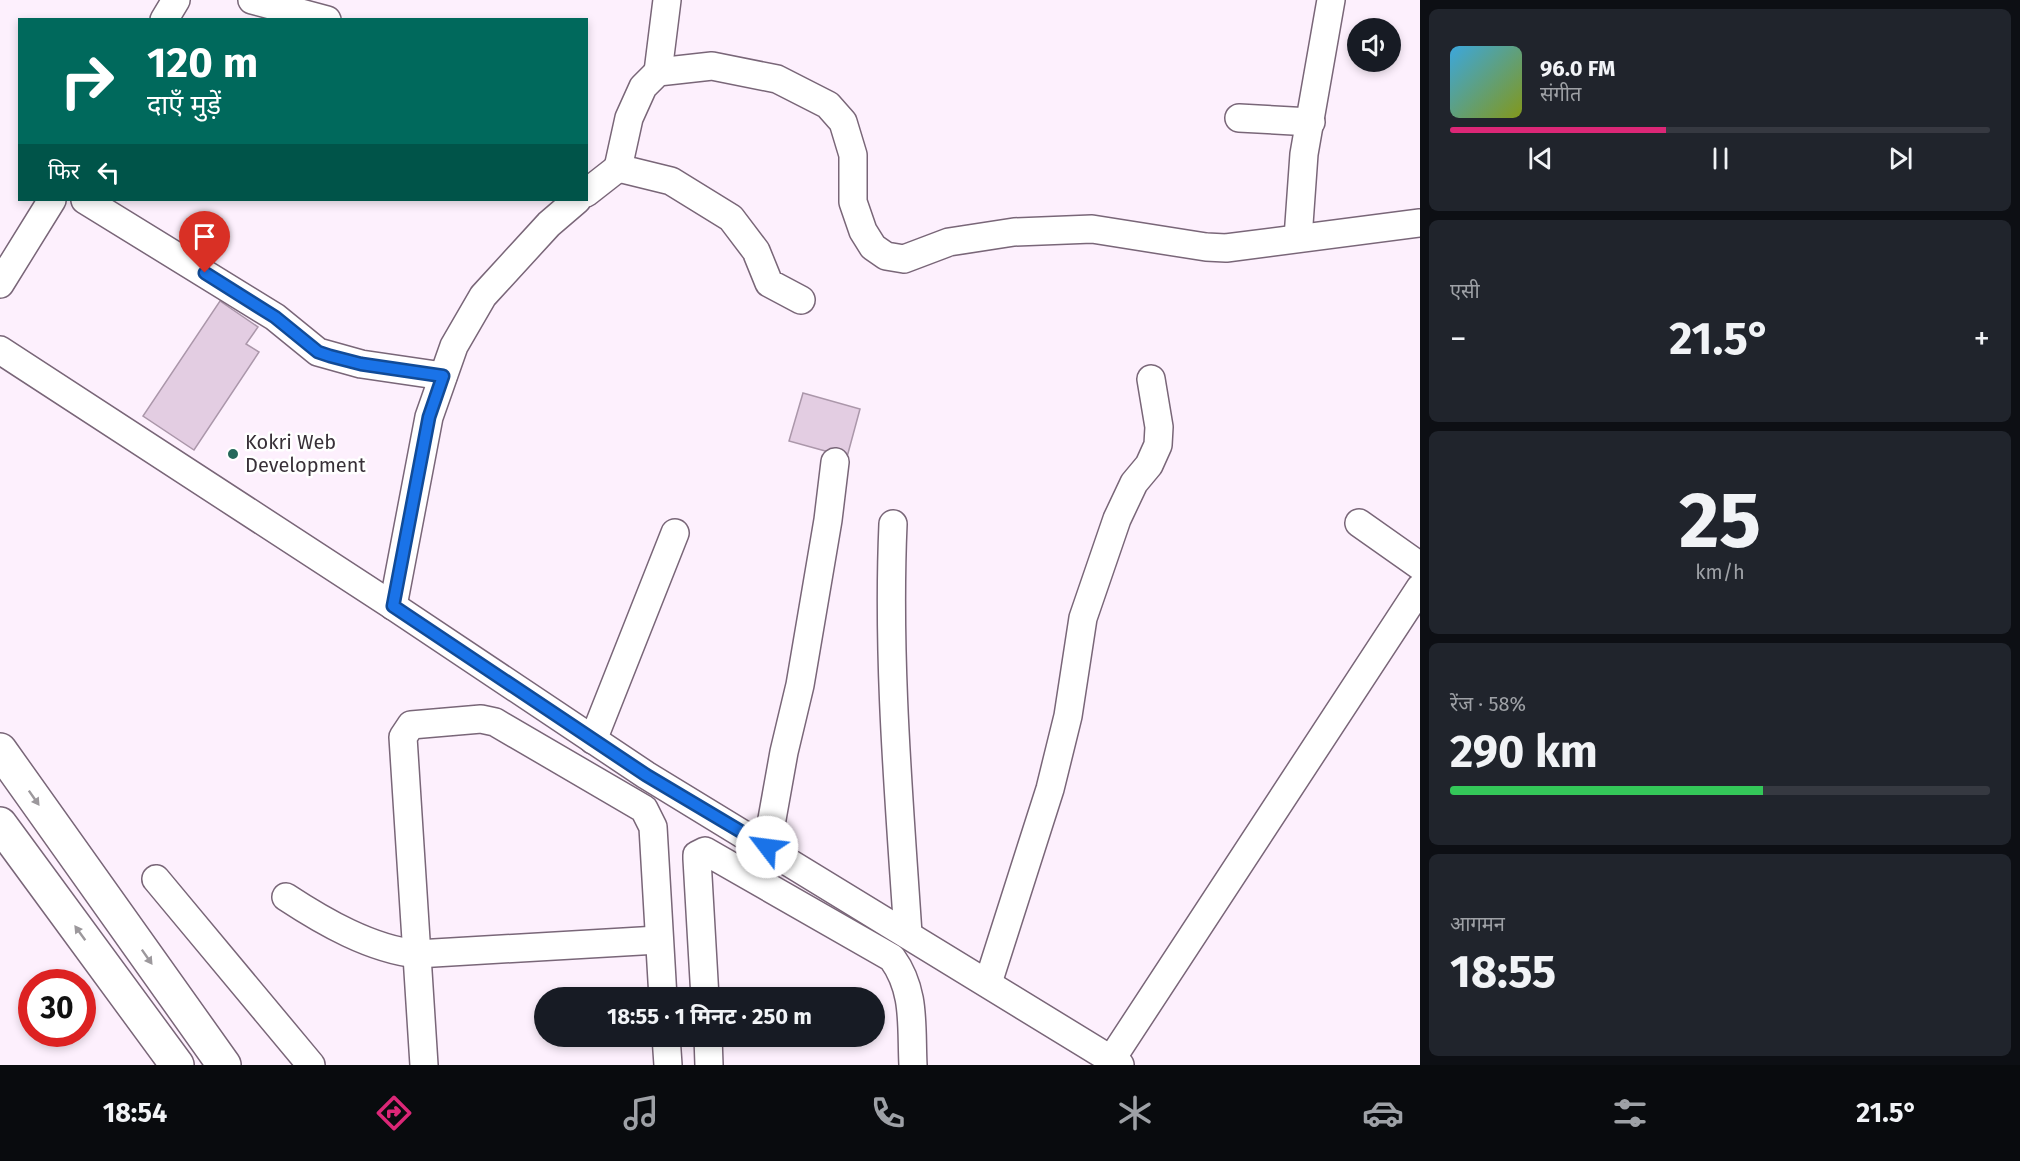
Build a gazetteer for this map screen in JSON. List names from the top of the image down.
{
  "places": ["Kokri Web Development"],
  "page": {
    "turn": ["120 m", "दाएँ मुड़ें"],
    "song": ["96.0 FM", "संगीत"],
    "then": "फिर",
    "tile": [
      "एसी",
      ["25", "km/h"],
      ["रेंज · 58%", "290 km"],
      ["आगमन", "18:55"]
    ],
    "heat": ["−", "21.5°", "+"],
    "limit": "30",
    "trip": "18:55 · 1 मिनट · 250 m",
    "tabs": ["18:54", "21.5°"]
  }
}
